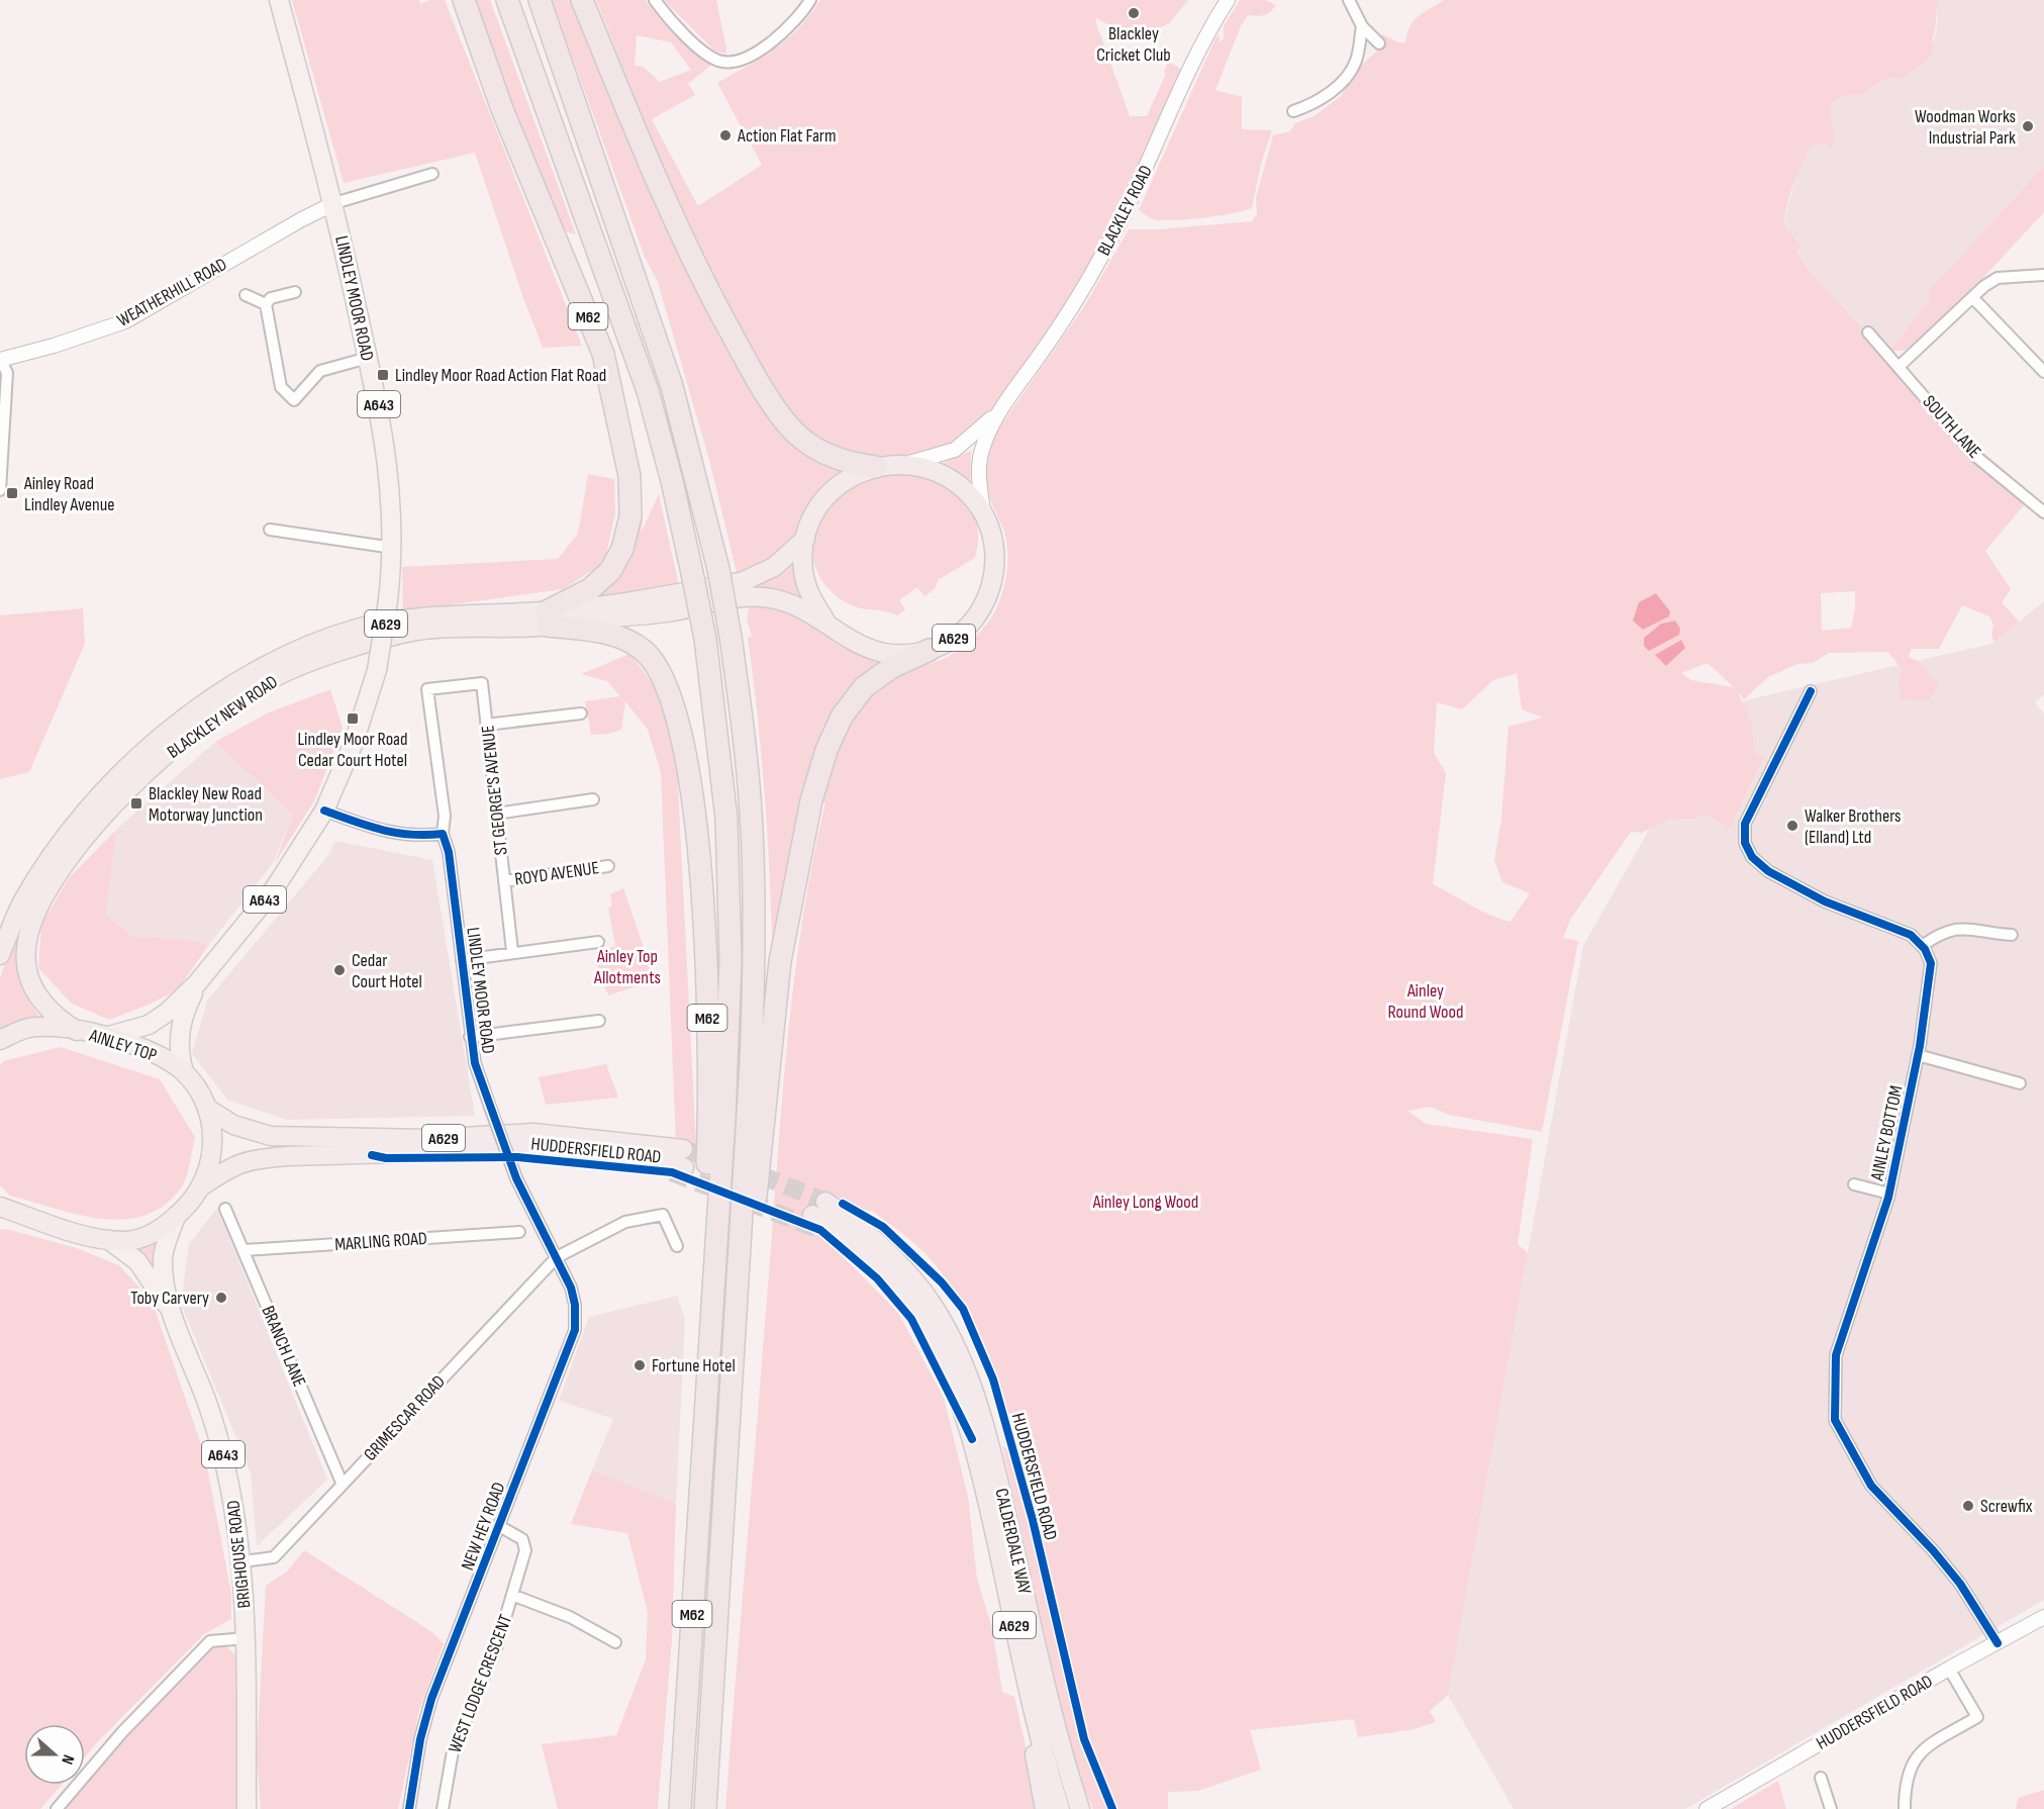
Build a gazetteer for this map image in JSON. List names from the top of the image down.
{
  "streets": {
    "highway": [
      "M62",
      "A629",
      "BLACKLEY NEW ROAD",
      "AINLEY TOP",
      "HUDDERSFIELD ROAD",
      "CALDERDALE WAY"
    ],
    "main road": ["LINDLEY MOOR ROAD", "A643", "BRIGHOUSE ROAD"],
    "street": [
      "BLACKLEY ROAD",
      "WEATHERHILL ROAD",
      "SOUTH LANE",
      "ST GEORGE'S AVENUE",
      "ROYD AVENUE",
      "AINLEY BOTTOM",
      "MARLING ROAD",
      "BRANCH LANE",
      "GRIMESCAR ROAD",
      "NEW HEY ROAD",
      "WEST LODGE CRESCENT"
    ]
  },
  "crossings": [
    ["BLACKLEY ROAD", "M62"],
    ["BLACKLEY ROAD", "BLACKLEY NEW ROAD"],
    ["WEATHERHILL ROAD", "LINDLEY MOOR ROAD"],
    ["LINDLEY MOOR ROAD", "ST GEORGE'S AVENUE"],
    ["LINDLEY MOOR ROAD", "AINLEY TOP"],
    ["LINDLEY MOOR ROAD", "GRIMESCAR ROAD"],
    ["LINDLEY MOOR ROAD", "NEW HEY ROAD"],
    ["M62", "BLACKLEY NEW ROAD"],
    ["A643", "AINLEY TOP"],
    ["A643", "BRIGHOUSE ROAD"],
    ["A629", "CALDERDALE WAY"],
    ["BLACKLEY NEW ROAD", "AINLEY TOP"],
    ["ST GEORGE'S AVENUE", "ROYD AVENUE"],
    ["AINLEY TOP", "HUDDERSFIELD ROAD"],
    ["AINLEY BOTTOM", "HUDDERSFIELD ROAD"],
    ["MARLING ROAD", "BRANCH LANE"],
    ["BRANCH LANE", "GRIMESCAR ROAD"],
    ["GRIMESCAR ROAD", "NEW HEY ROAD"],
    ["GRIMESCAR ROAD", "BRIGHOUSE ROAD"],
    ["NEW HEY ROAD", "WEST LODGE CRESCENT"]
  ],
  "parks": ["Ainley Top Allotments", "Ainley Round Wood", "Ainley Long Wood"],
  "places": {
    "other": [
      "Blackley Cricket Club",
      "Woodman Works Industrial Park",
      "Action Flat Farm",
      "Walker Brothers (Elland) Ltd",
      "Cedar Court Hotel",
      "Toby Carvery",
      "Fortune Hotel",
      "Screwfix"
    ],
    "transit": [
      "Lindley Moor Road Action Flat Road",
      "Ainley Road Lindley Avenue",
      "Lindley Moor Road Cedar Court Hotel",
      "Blackley New Road Motorway Junction"
    ]
  },
  "north": "right"
}
